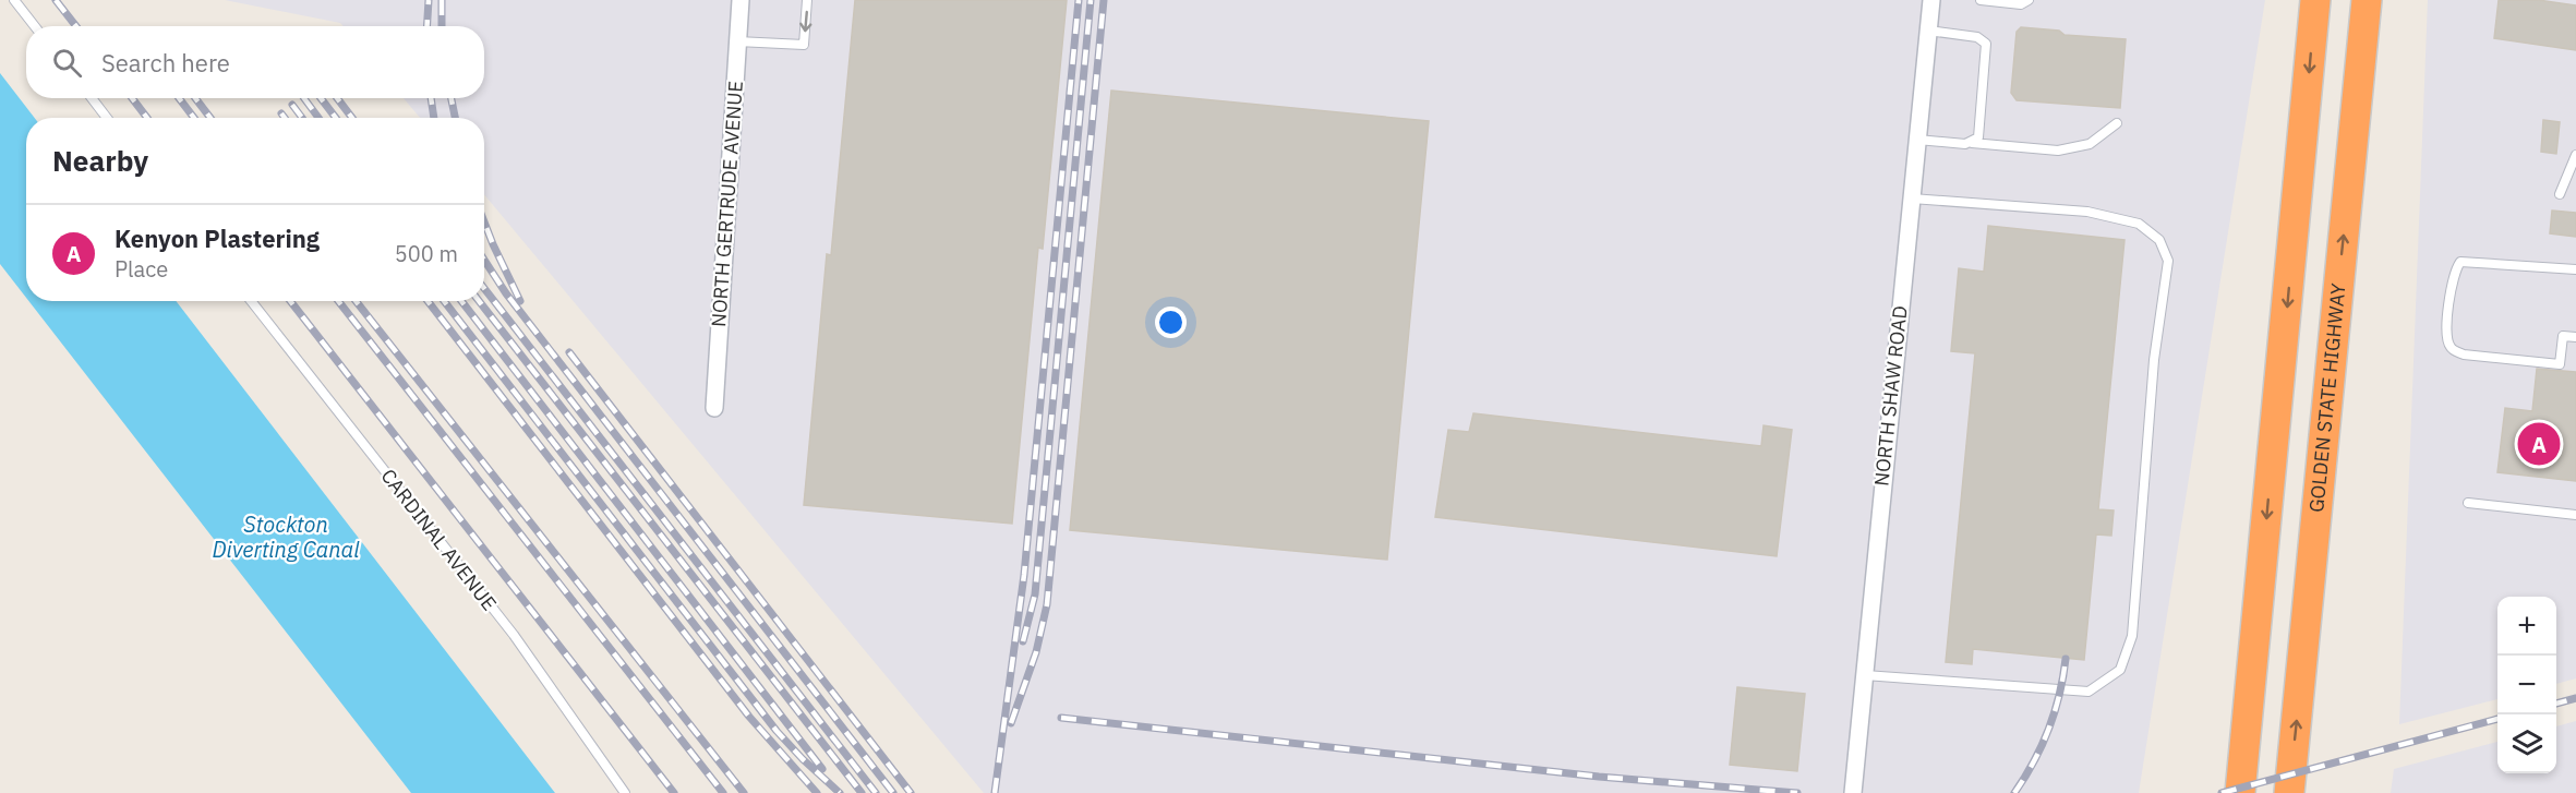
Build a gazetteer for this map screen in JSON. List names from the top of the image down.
{
  "streets": {
    "highway": ["GOLDEN STATE HIGHWAY"],
    "street": ["NORTH GERTRUDE AVENUE", "NORTH SHAW ROAD"],
    "lane": ["CARDINAL AVENUE"]
  },
  "water": ["Stockton Diverting Canal"],
  "page": {
    "search": "Search here",
    "heading": "Nearby",
    "list": [
      {
        "mark": "A",
        "name": "Kenyon Plastering",
        "note": "Place",
        "value": "500 m"
      }
    ],
    "pins": "A",
    "map_buttons": ["+", "−"]
  }
}
